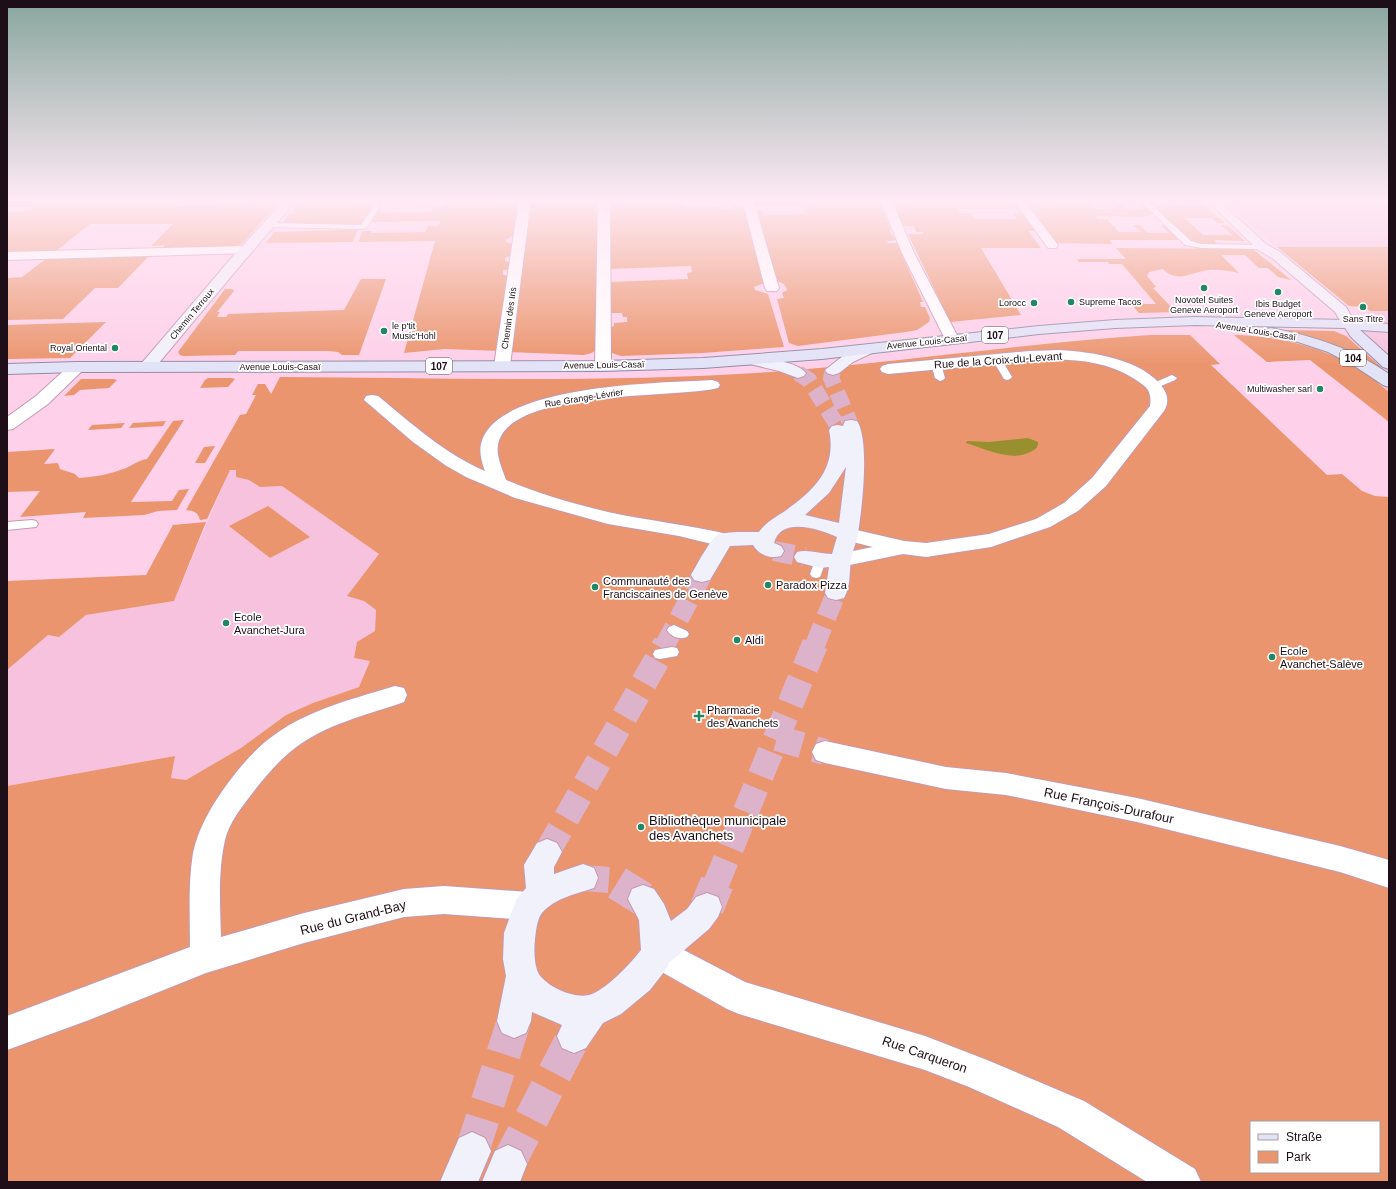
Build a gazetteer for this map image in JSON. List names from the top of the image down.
{
  "streets": {
    "main road": ["Avenue Louis-Casaï", "107", "104"],
    "street": [
      "Chemin Terroux",
      "Chemin des Iris",
      "Rue de la Croix-du-Levant",
      "Rue Grange-Lévrier",
      "Rue François-Durafour",
      "Rue du Grand-Bay",
      "Rue Carqueron"
    ]
  },
  "crossings": [
    ["Chemin Terroux", "Avenue Louis-Casaï"],
    ["Chemin des Iris", "Avenue Louis-Casaï"],
    ["Avenue Louis-Casaï", "104"]
  ],
  "places": {
    "other": [
      "Novotel Suites Geneve Aeroport",
      "Ibis Budget Geneve Aeroport",
      "Supreme Tacos",
      "Lorocc",
      "Sans Titre",
      "le p'tit Music'Hohl",
      "Royal Oriental",
      "Multiwasher sarl",
      "Paradox Pizza",
      "Communauté des Franciscaines de Genève",
      "Ecole Avanchet-Jura",
      "Aldi",
      "Ecole Avanchet-Salève",
      "Bibliothèque municipale des Avanchets"
    ],
    "health": ["Pharmacie des Avanchets"]
  },
  "legend": ["Straße", "Park"]
}
